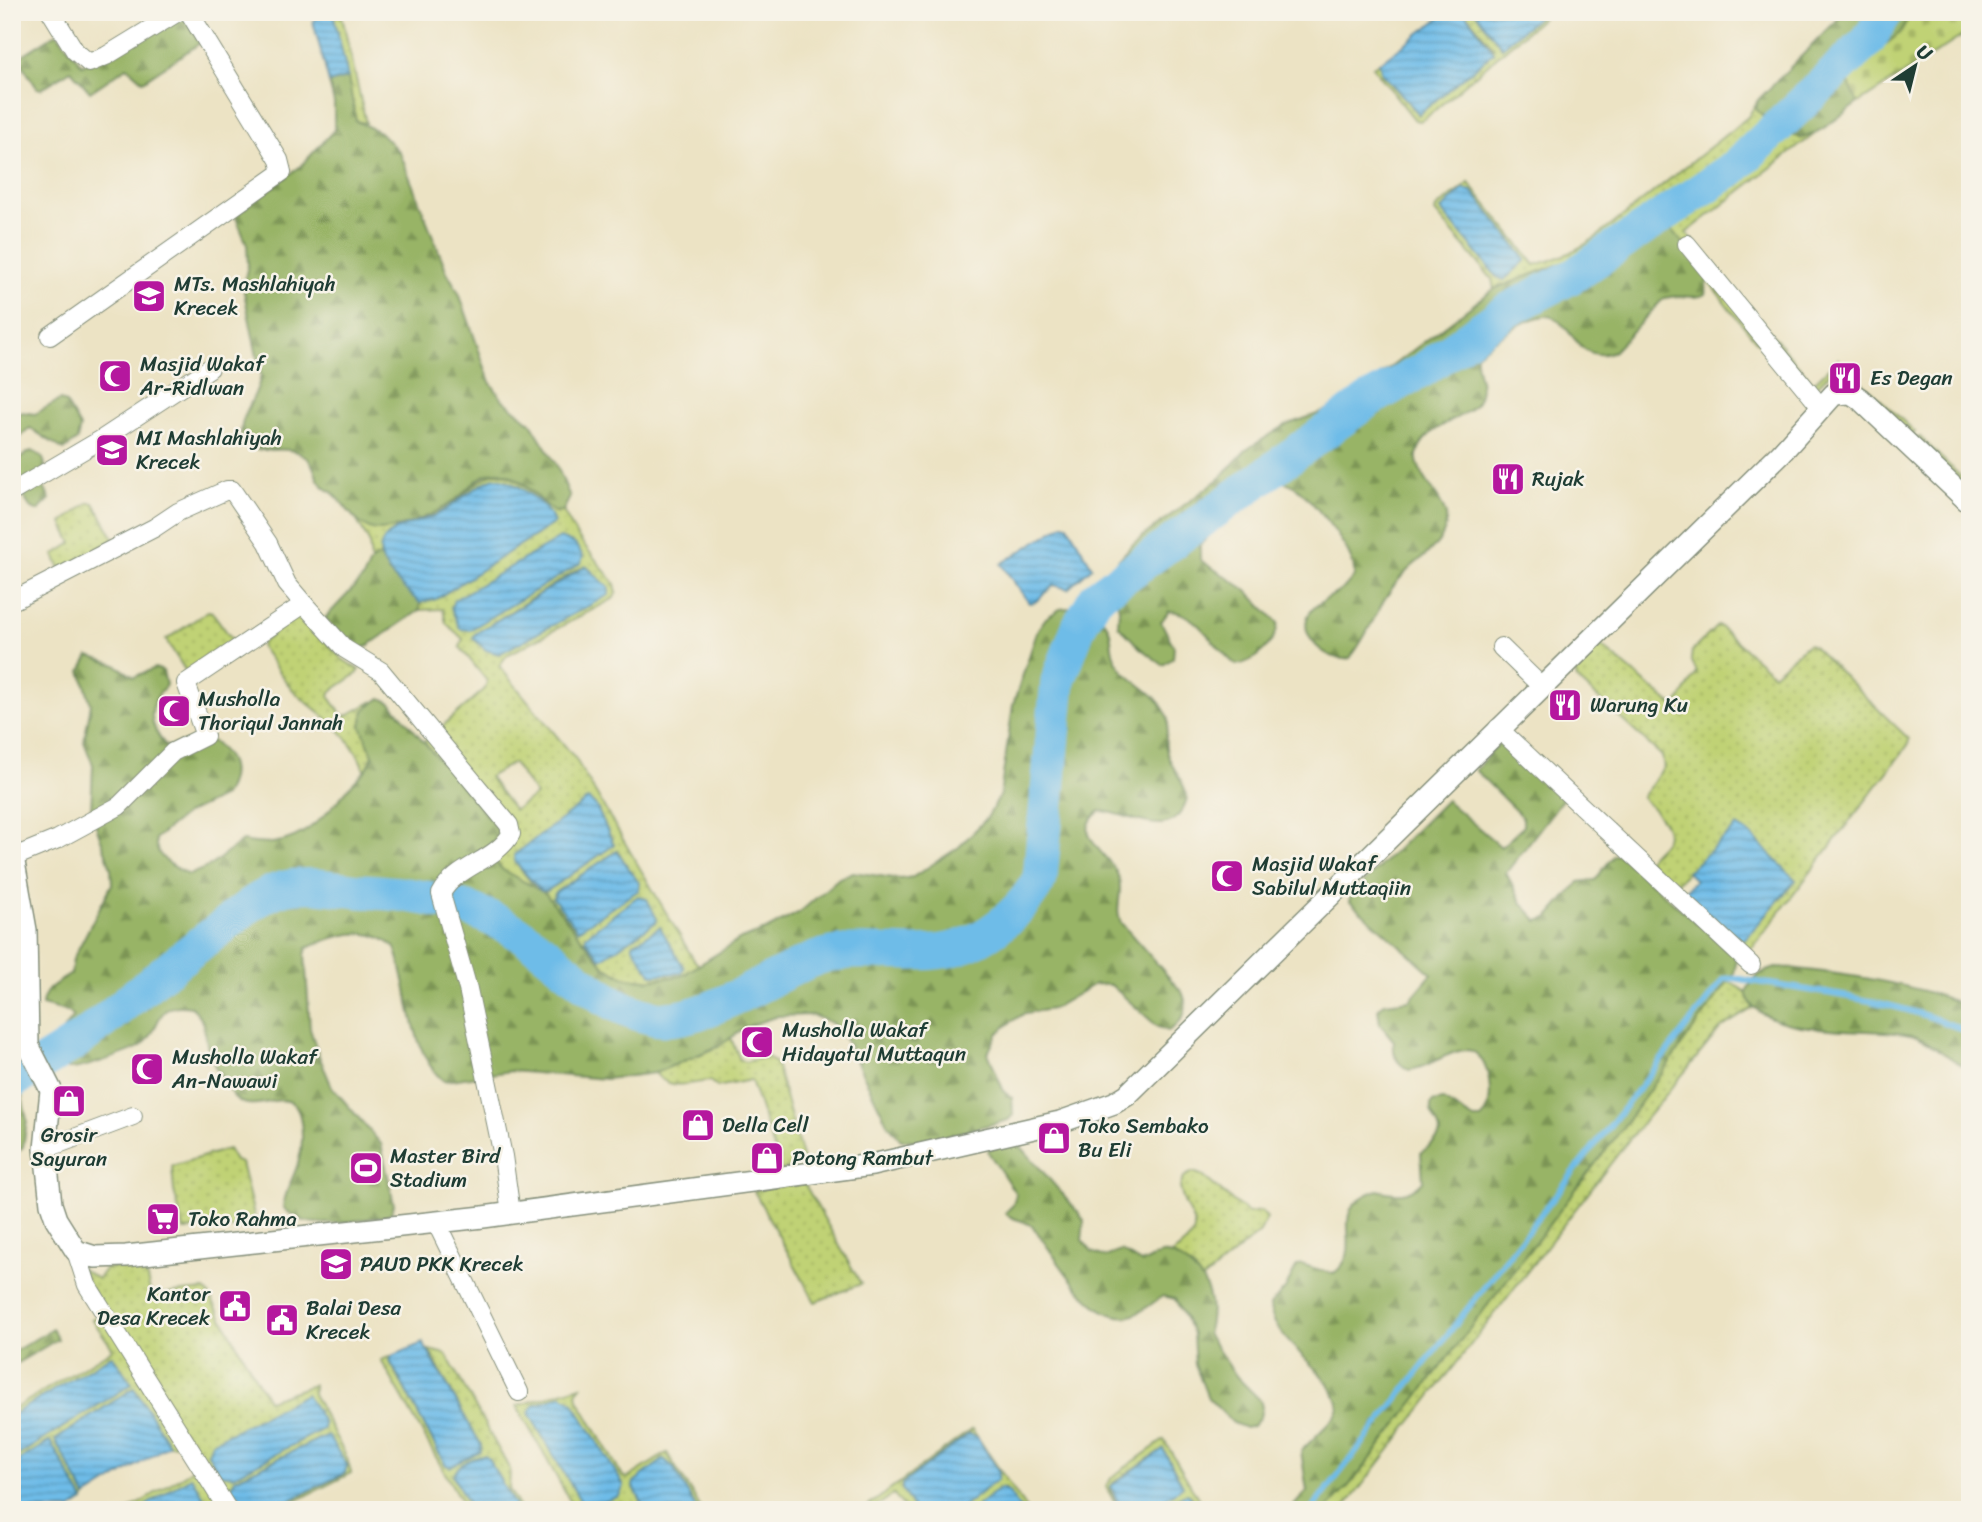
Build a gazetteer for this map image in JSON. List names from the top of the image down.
{
  "places": {
    "school or university": ["MTs. Mashlahiyah Krecek", "MI Mashlahiyah Krecek", "PAUD PKK Krecek"],
    "mosque": [
      "Masjid Wakaf Ar-Ridlwan",
      "Musholla Thoriqul Jannah",
      "Masjid Wakaf Sabilul Muttaqiin",
      "Musholla Wakaf Hidayatul Muttaqun",
      "Musholla Wakaf An-Nawawi"
    ],
    "restaurant": ["Es Degan", "Rujak", "Warung Ku"],
    "shop": [
      "Grosir Sayuran",
      "Della Cell",
      "Toko Sembako Bu Eli",
      "Potong Rambut"
    ],
    "sports": ["Master Bird Stadium"],
    "supermarket": ["Toko Rahma"],
    "public building": ["Kantor Desa Krecek", "Balai Desa Krecek"]
  },
  "north": "top right"
}
